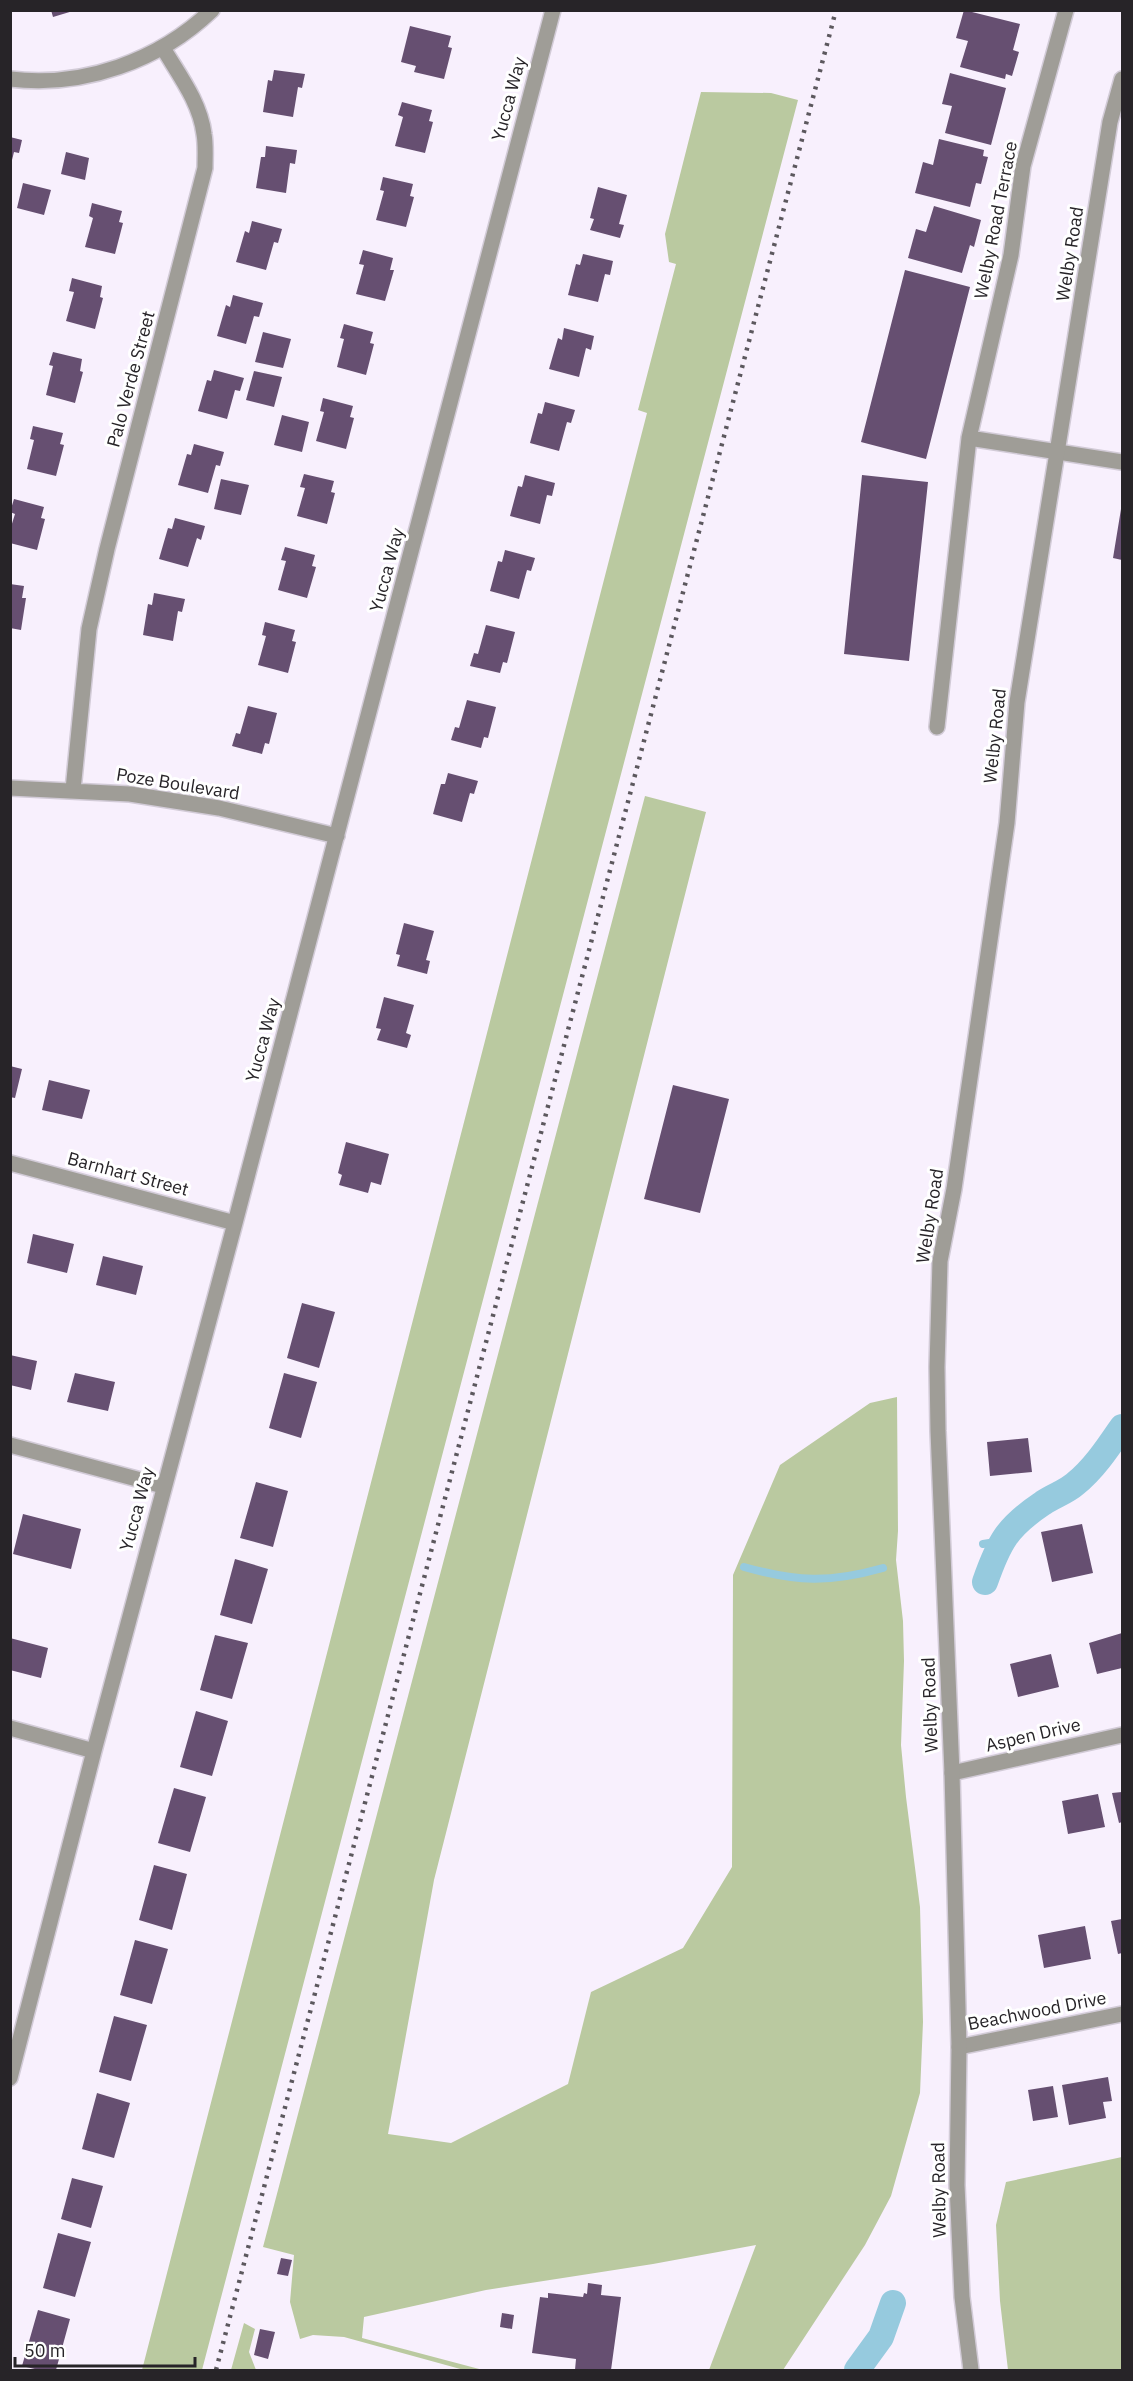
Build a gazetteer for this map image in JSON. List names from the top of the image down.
{
  "streets": {
    "street": [
      "Yucca Way",
      "Welby Road Terrace",
      "Welby Road",
      "Palo Verde Street",
      "Poze Boulevard",
      "Barnhart Street",
      "Aspen Drive",
      "Beachwood Drive"
    ]
  },
  "crossings": [
    ["Yucca Way", "Poze Boulevard"],
    ["Yucca Way", "Barnhart Street"],
    ["Welby Road", "Aspen Drive"],
    ["Welby Road", "Beachwood Drive"],
    ["Palo Verde Street", "Poze Boulevard"]
  ],
  "scale_bar": "50 m"
}
